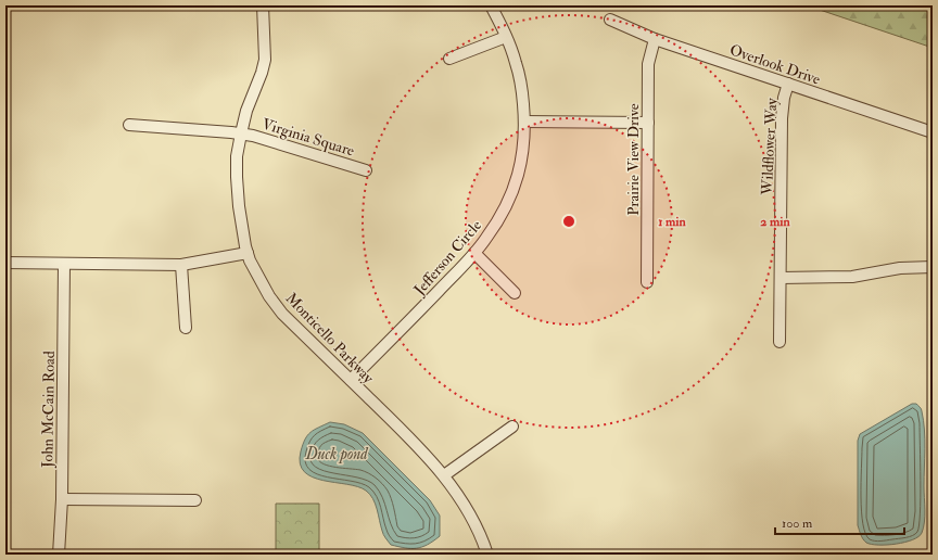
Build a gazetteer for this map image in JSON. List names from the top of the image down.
{
  "streets": {
    "street": [
      "Overlook Drive",
      "Virginia Square",
      "Wildflower Way",
      "Prairie View Drive",
      "Jefferson Circle",
      "Monticello Parkway",
      "John McCain Road"
    ]
  },
  "crossings": [
    ["Overlook Drive", "Wildflower Way"],
    ["Overlook Drive", "Prairie View Drive"],
    ["Virginia Square", "Monticello Parkway"],
    ["Jefferson Circle", "Monticello Parkway"]
  ],
  "water": ["Duck pond"],
  "scale_bar": "100 m",
  "rings": ["1 min", "2 min"]
}
